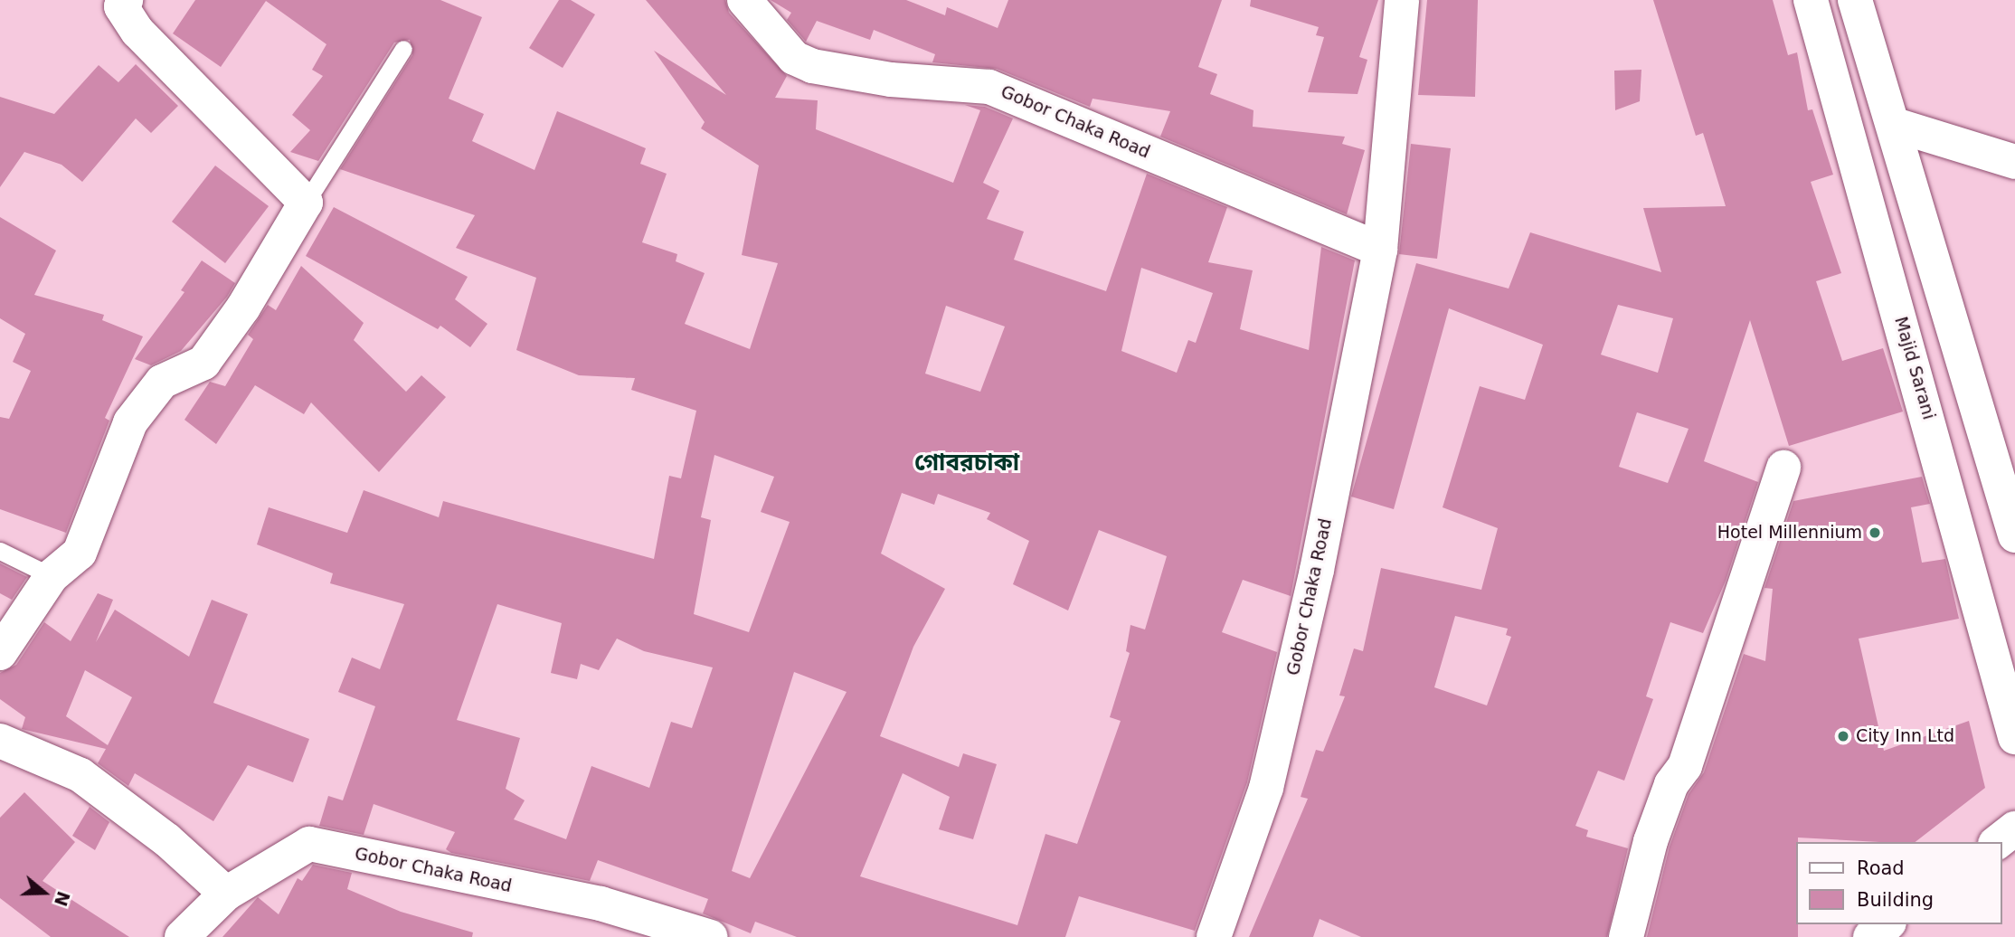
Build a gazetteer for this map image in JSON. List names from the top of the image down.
{
  "streets": {
    "street": ["Gobor Chaka Road", "Majid Sarani"]
  },
  "districts": ["গোবরচাকা"],
  "places": ["Hotel Millennium", "City Inn Ltd"],
  "legend": ["Road", "Building"],
  "north": "right"
}
